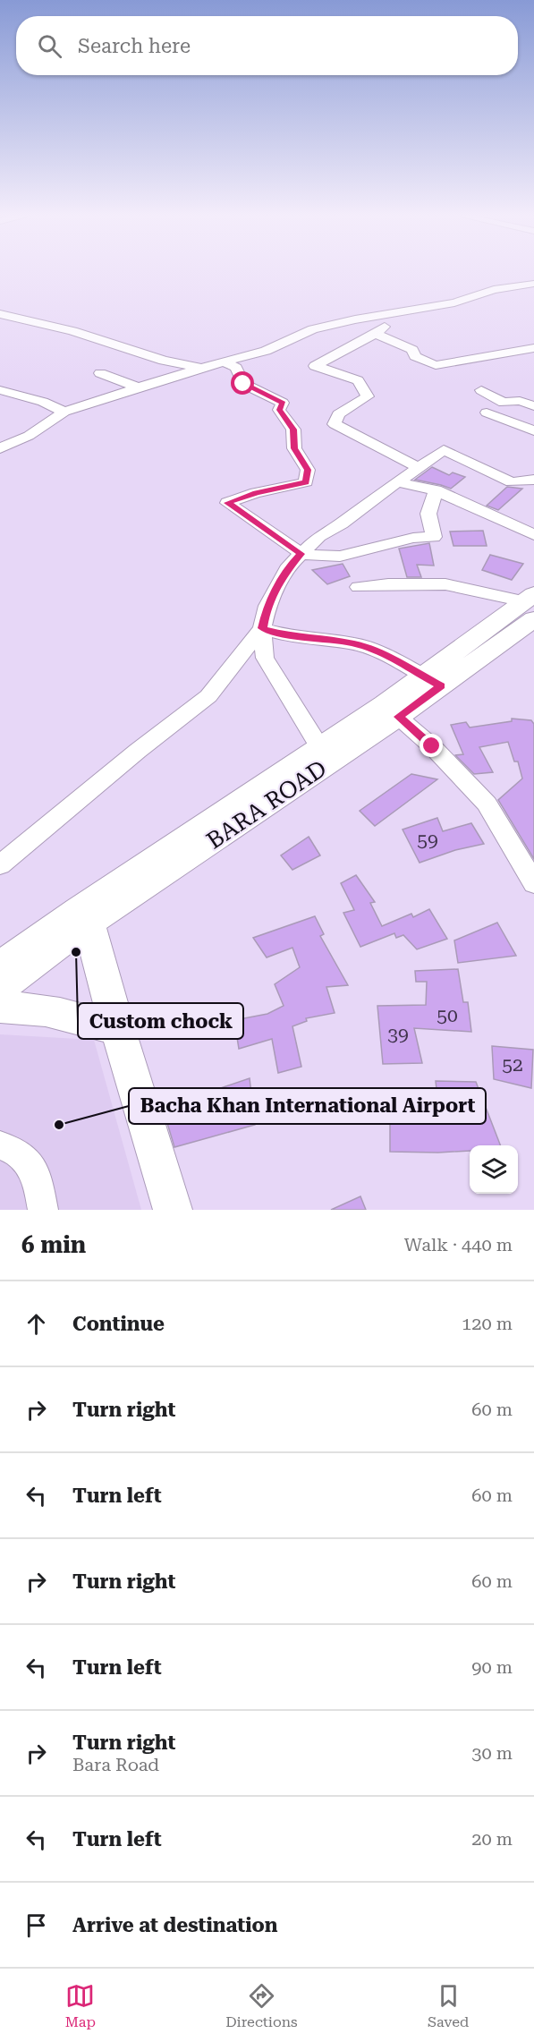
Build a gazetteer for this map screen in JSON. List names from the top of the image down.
{
  "streets": {
    "main road": ["BARA ROAD"]
  },
  "places": ["Custom chock", "Bacha Khan International Airport"],
  "house_numbers": [
    "59",
    "50",
    "39",
    "52"
  ],
  "page": {
    "search": "Search here",
    "heading": ["6 min", "Walk · 440 m"],
    "list": [
      ["Continue", "120 m"],
      ["Turn right", "60 m"],
      ["Turn left", "60 m"],
      ["Turn right", "60 m"],
      ["Turn left", "90 m"],
      ["Turn right", "Bara Road", "30 m"],
      ["Turn left", "20 m"],
      "Arrive at destination"
    ],
    "nav": ["Map", "Directions", "Saved"]
  }
}
